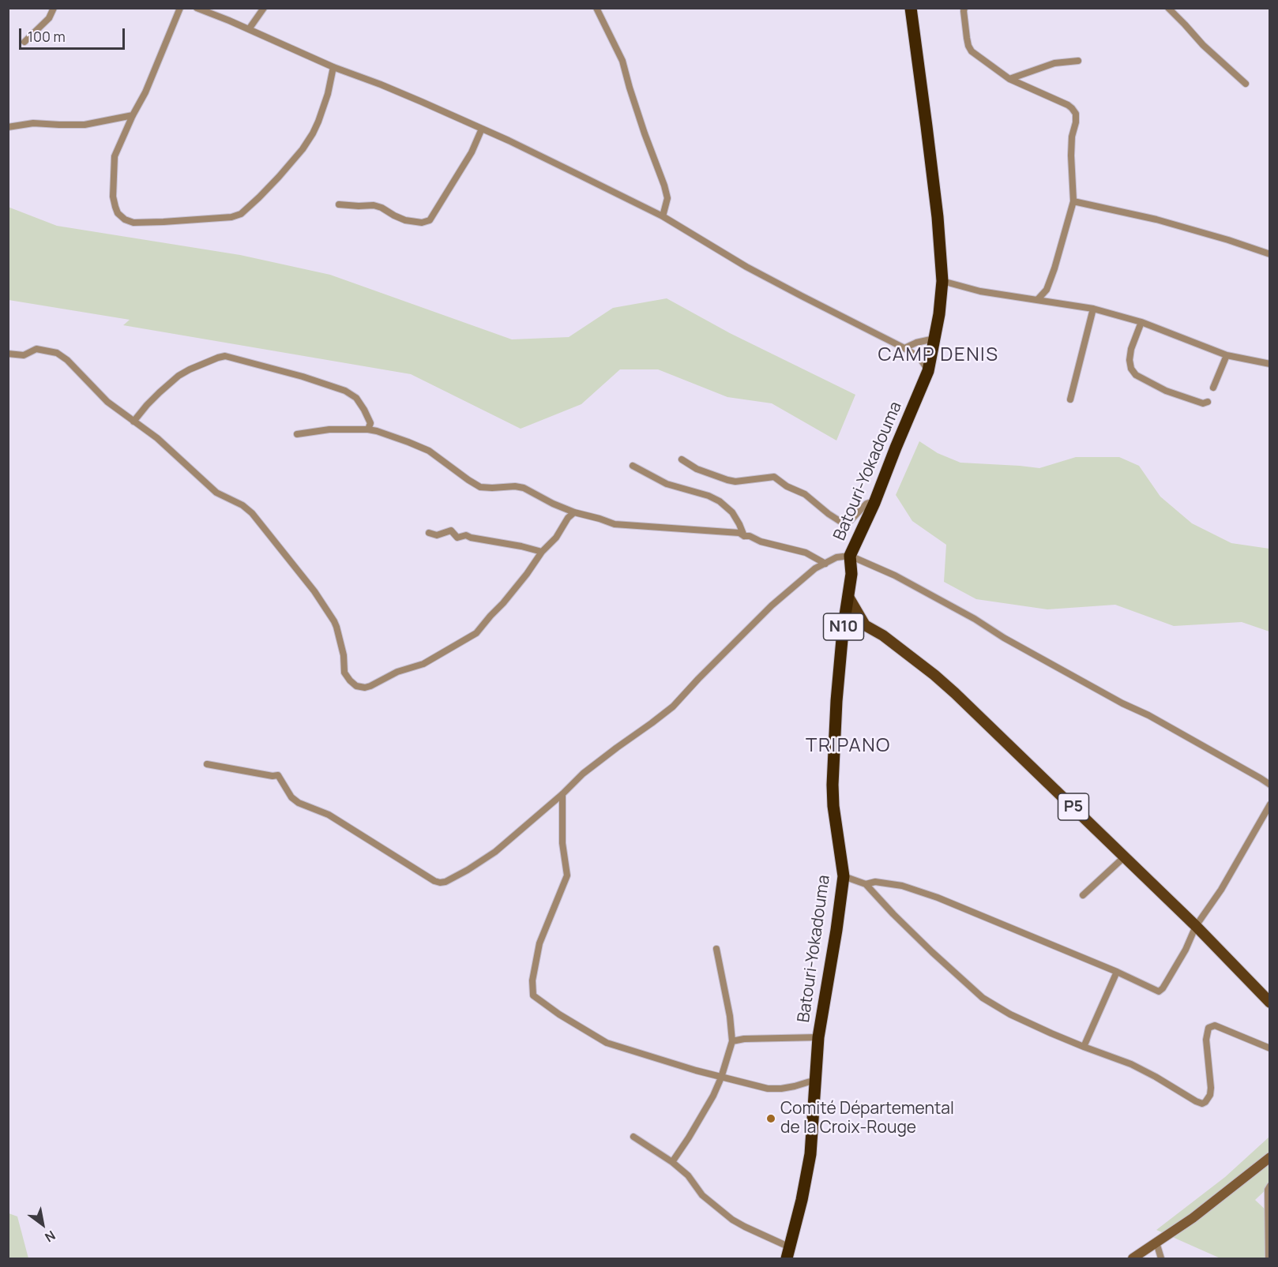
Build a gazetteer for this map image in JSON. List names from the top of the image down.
{
  "streets": {
    "highway": ["Batouri-Yokadouma", "N10"],
    "main road": ["P5"]
  },
  "crossings": [
    ["Batouri-Yokadouma", "P5"]
  ],
  "districts": ["CAMP DENIS", "TRIPANO"],
  "places": ["Comité Départemental de la Croix-Rouge"],
  "scale_bar": "100 m",
  "north": "bottom right"
}
